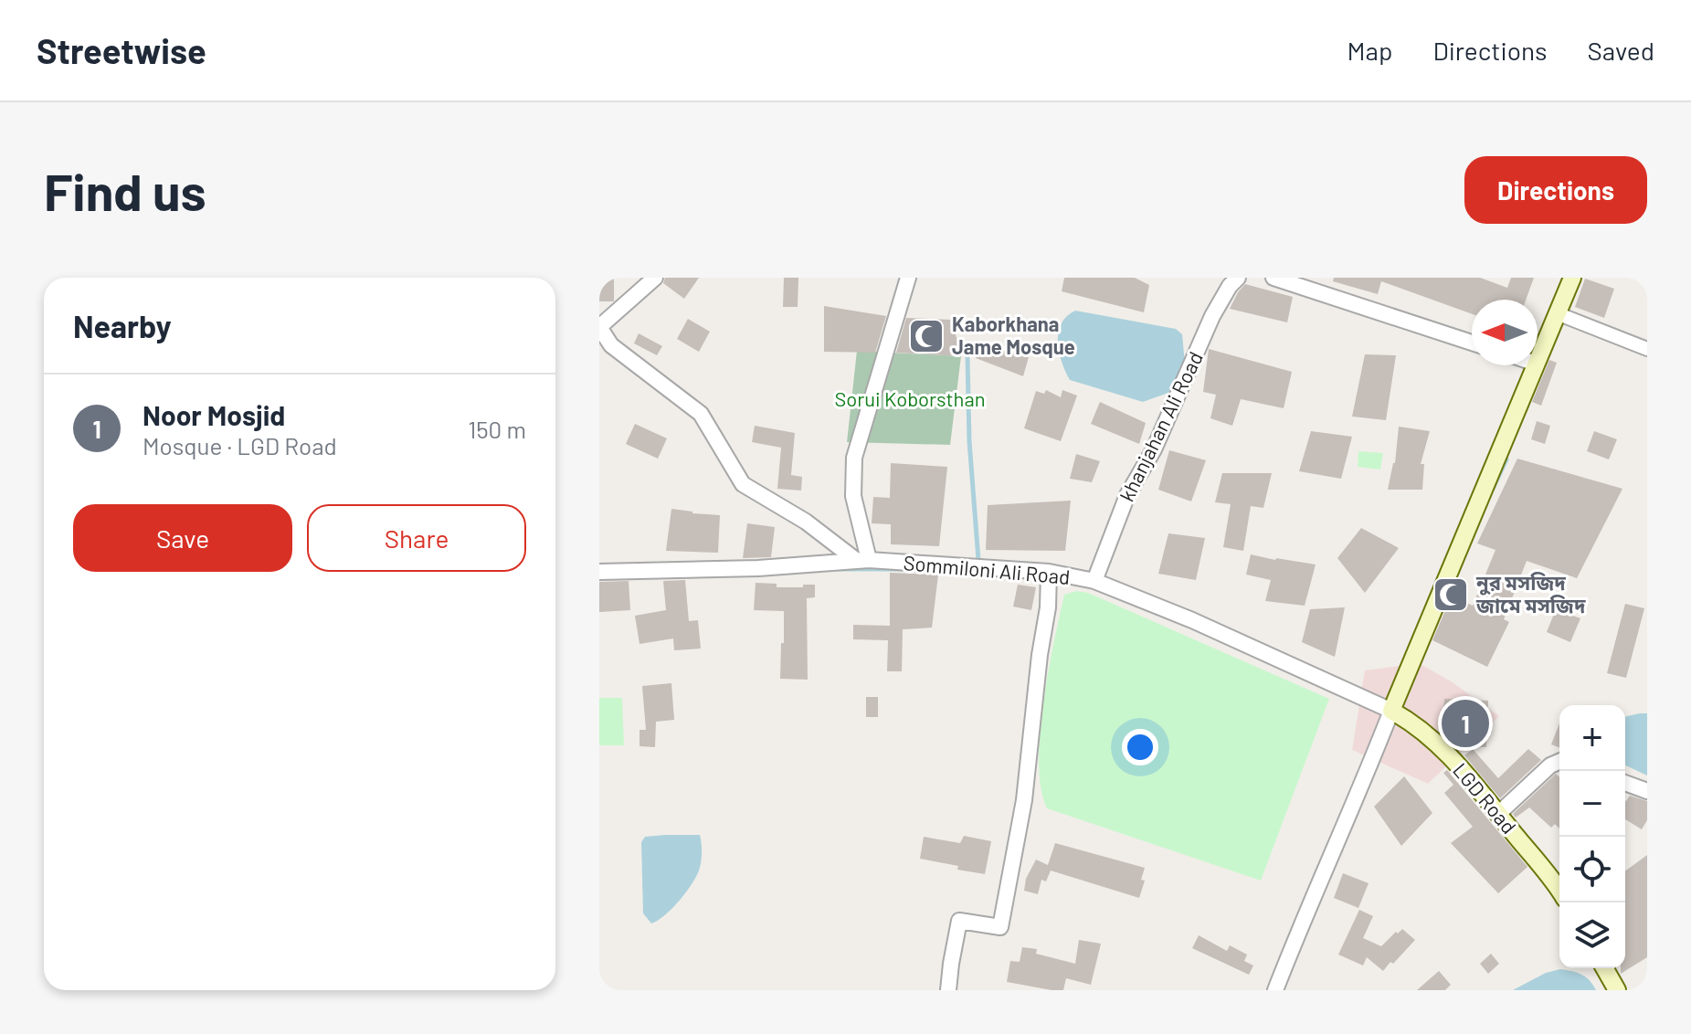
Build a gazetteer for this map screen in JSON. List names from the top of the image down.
{
  "streets": {
    "main road": ["LGD Road"],
    "street": ["khanjahan Ali Road", "Sommiloni Ali Road"]
  },
  "crossings": [
    ["khanjahan Ali Road", "Sommiloni Ali Road"],
    ["Sommiloni Ali Road", "LGD Road"]
  ],
  "parks": ["Sorui Koborsthan"],
  "places": {
    "mosque": ["Kaborkhana Jame Mosque", "নুর মসজিদ জামে মসজিদ"]
  },
  "north": "left",
  "page": {
    "header": "Streetwise",
    "nav": ["Map", "Directions", "Saved"],
    "buttons": [
      "Directions",
      ["Save", "Share"]
    ],
    "title": "Find us",
    "heading": "Nearby",
    "list": [
      {
        "mark": "1",
        "name": "Noor Mosjid",
        "note": "Mosque · LGD Road",
        "value": "150 m"
      }
    ],
    "pins": "1",
    "map_buttons": ["+", "−"]
  }
}
